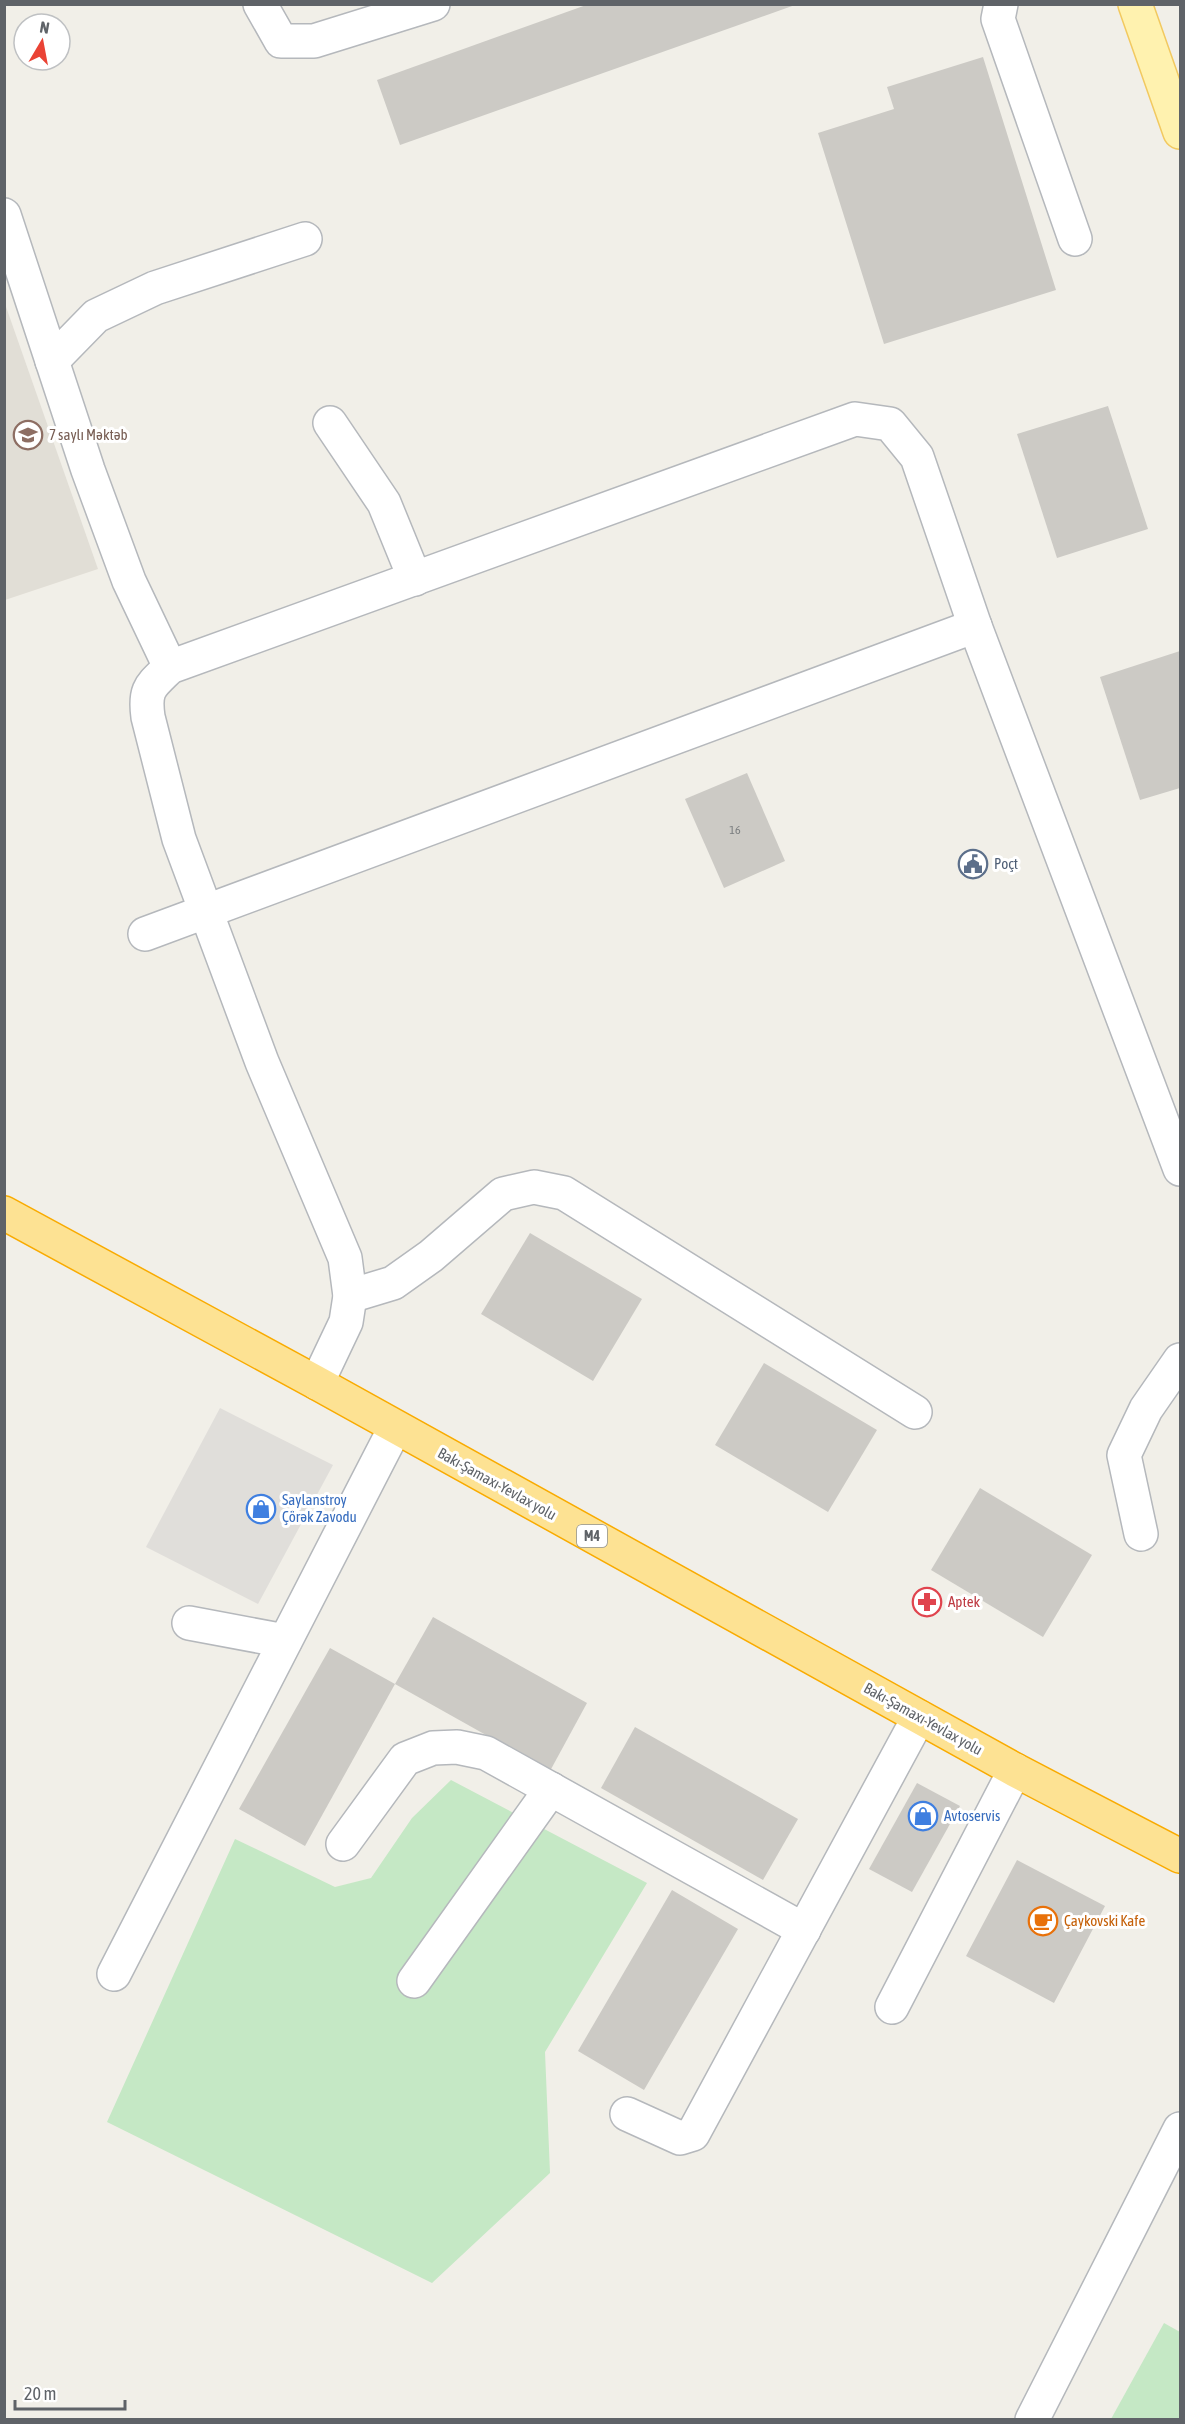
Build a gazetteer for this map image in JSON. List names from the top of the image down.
{
  "streets": {
    "highway": ["Bakı-Şamaxı-Yevlax yolu", "M4"]
  },
  "places": {
    "school or university": ["7 saylı Məktəb"],
    "public building": ["Poçt"],
    "shop": ["Saylanstroy Çörək Zavodu", "Avtoservis"],
    "pharmacy": ["Aptek"],
    "cafe": ["Çaykovski Kafe"]
  },
  "house_numbers": ["16"],
  "scale_bar": "20 m",
  "north": "top"
}
